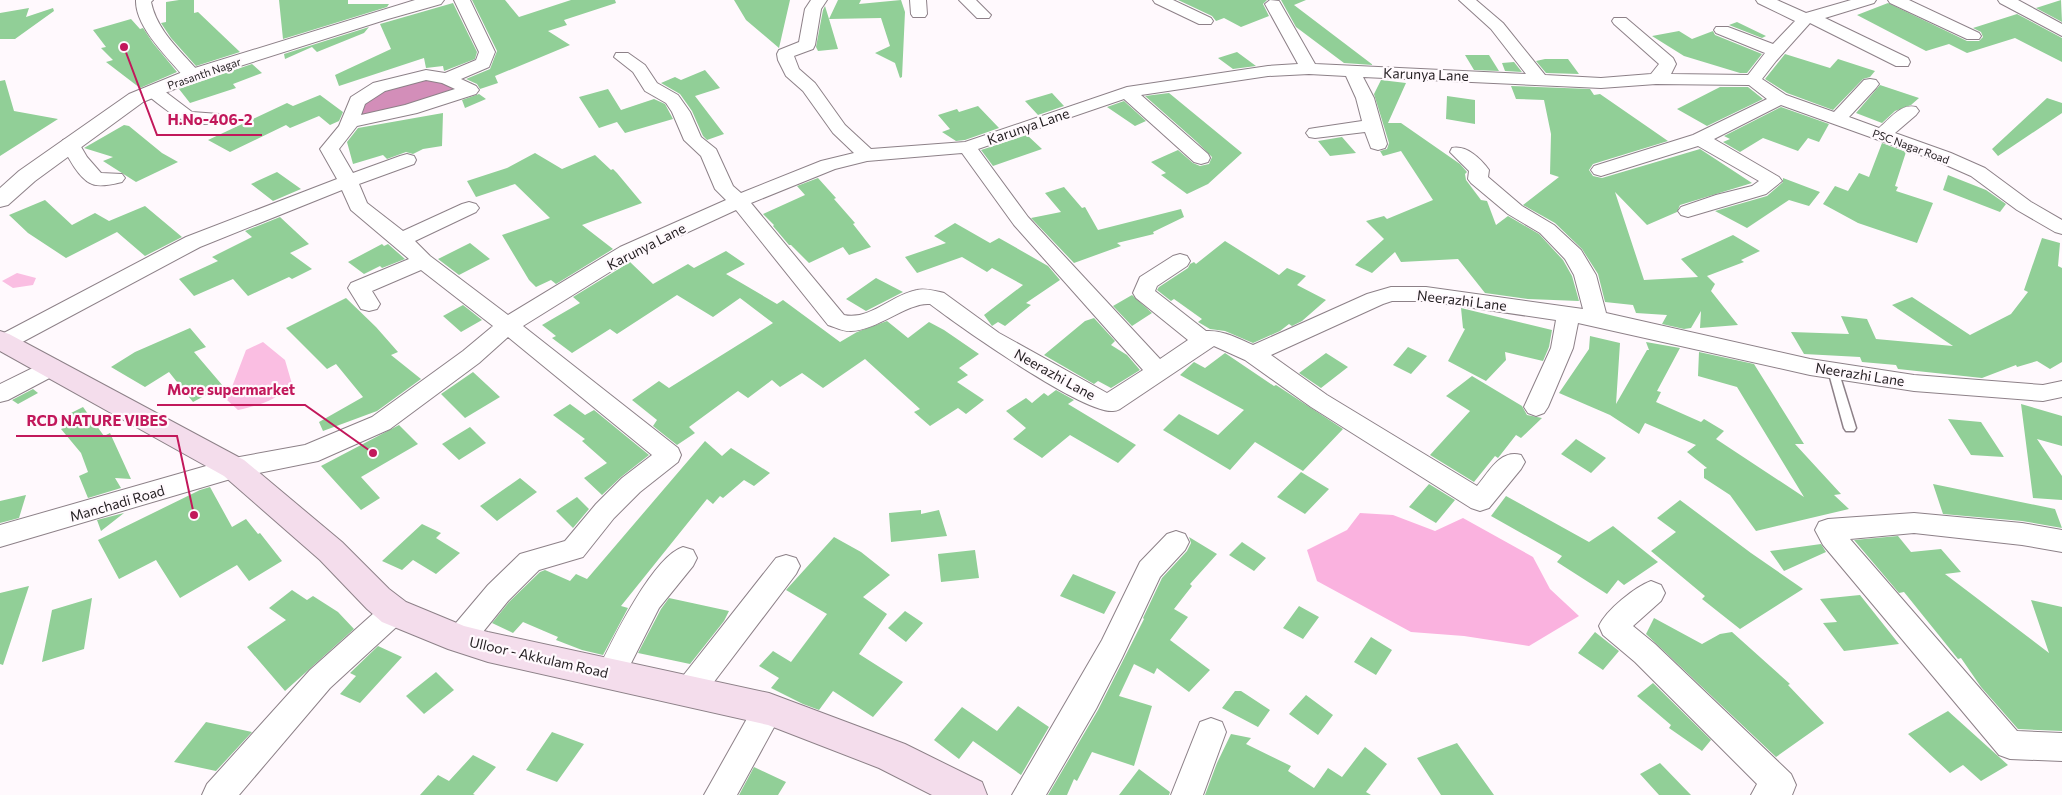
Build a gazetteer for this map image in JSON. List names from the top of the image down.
{
  "streets": {
    "main road": ["Ulloor - Akkulam Road"],
    "street": [
      "Prasanth Nagar",
      "Karunya Lane",
      "PSC Nagar Road",
      "Neerazhi Lane",
      "Manchadi Road"
    ]
  },
  "crossings": [
    ["Karunya Lane", "PSC Nagar Road"],
    ["Karunya Lane", "Neerazhi Lane"],
    ["Karunya Lane", "Manchadi Road"],
    ["Karunya Lane", "Ulloor - Akkulam Road"],
    ["Manchadi Road", "Ulloor - Akkulam Road"]
  ],
  "places": ["H.No-406-2", "More supermarket", "RCD NATURE VIBES"]
}
